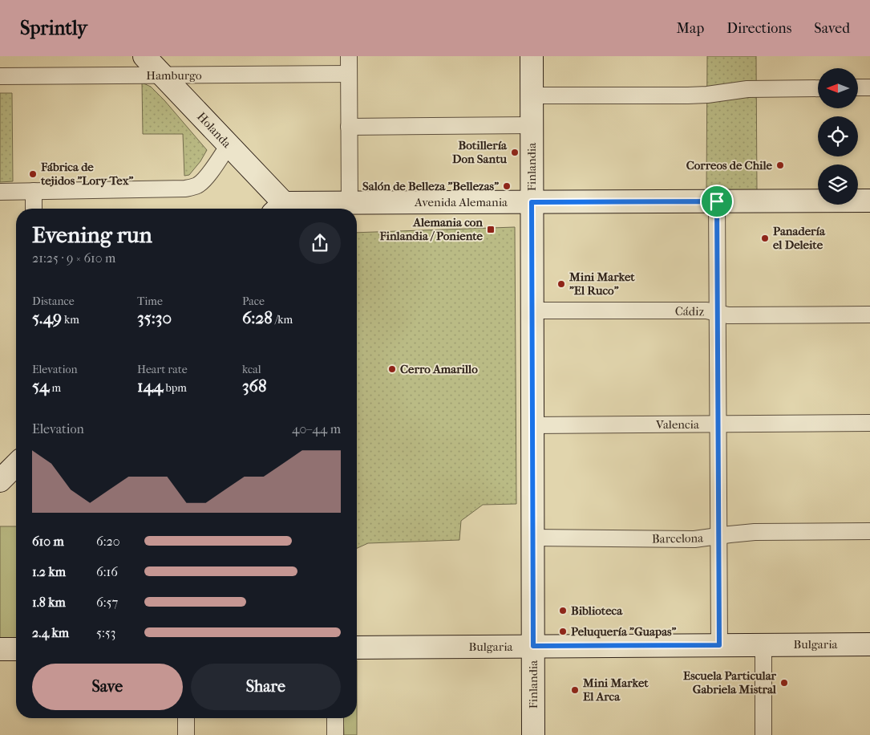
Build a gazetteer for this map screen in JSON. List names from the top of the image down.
{
  "streets": {
    "street": [
      "Hamburgo",
      "Holanda",
      "Finlandia",
      "Avenida Alemania",
      "Cádiz",
      "Valencia",
      "Barcelona",
      "Bulgaria"
    ]
  },
  "crossings": [
    ["Hamburgo", "Holanda"],
    ["Holanda", "Avenida Alemania"],
    ["Finlandia", "Avenida Alemania"],
    ["Finlandia", "Cádiz"],
    ["Finlandia", "Valencia"],
    ["Finlandia", "Barcelona"],
    ["Finlandia", "Bulgaria"]
  ],
  "places": {
    "other": [
      "Botillería Don Santu",
      "Correos de Chile",
      "Fábrica de tejidos \"Lory Tex\"",
      "Salón de Belleza \"Bellezas\"",
      "Panadería el Deleite",
      "Mini Market \"El Ruco\"",
      "Cerro Amarillo",
      "Biblioteca",
      "Peluquería \"Guapas\"",
      "Escuela Particular Gabriela Mistral",
      "Mini Market El Arca"
    ],
    "transit": ["Alemania con Finlandia / Poniente"]
  },
  "north": "left",
  "page": {
    "header": "Sprintly",
    "nav": ["Map", "Directions", "Saved"],
    "heading": ["Evening run", "21:25 · 9 × 610 m"],
    "stats": [
      ["Distance", "5.49 km"],
      ["Time", "35:30"],
      ["Pace", "6:28 /km"],
      ["Elevation", "54 m"],
      ["Heart rate", "144 bpm"],
      ["kcal", "368"]
    ],
    "chart": ["Elevation", "40–44 m"],
    "list": [
      {
        "name": "610 m",
        "note": "6:20"
      },
      {
        "name": "1.2 km",
        "note": "6:16"
      },
      {
        "name": "1.8 km",
        "note": "6:57"
      },
      {
        "name": "2.4 km",
        "note": "5:53"
      }
    ],
    "buttons": ["Save", "Share"]
  }
}
